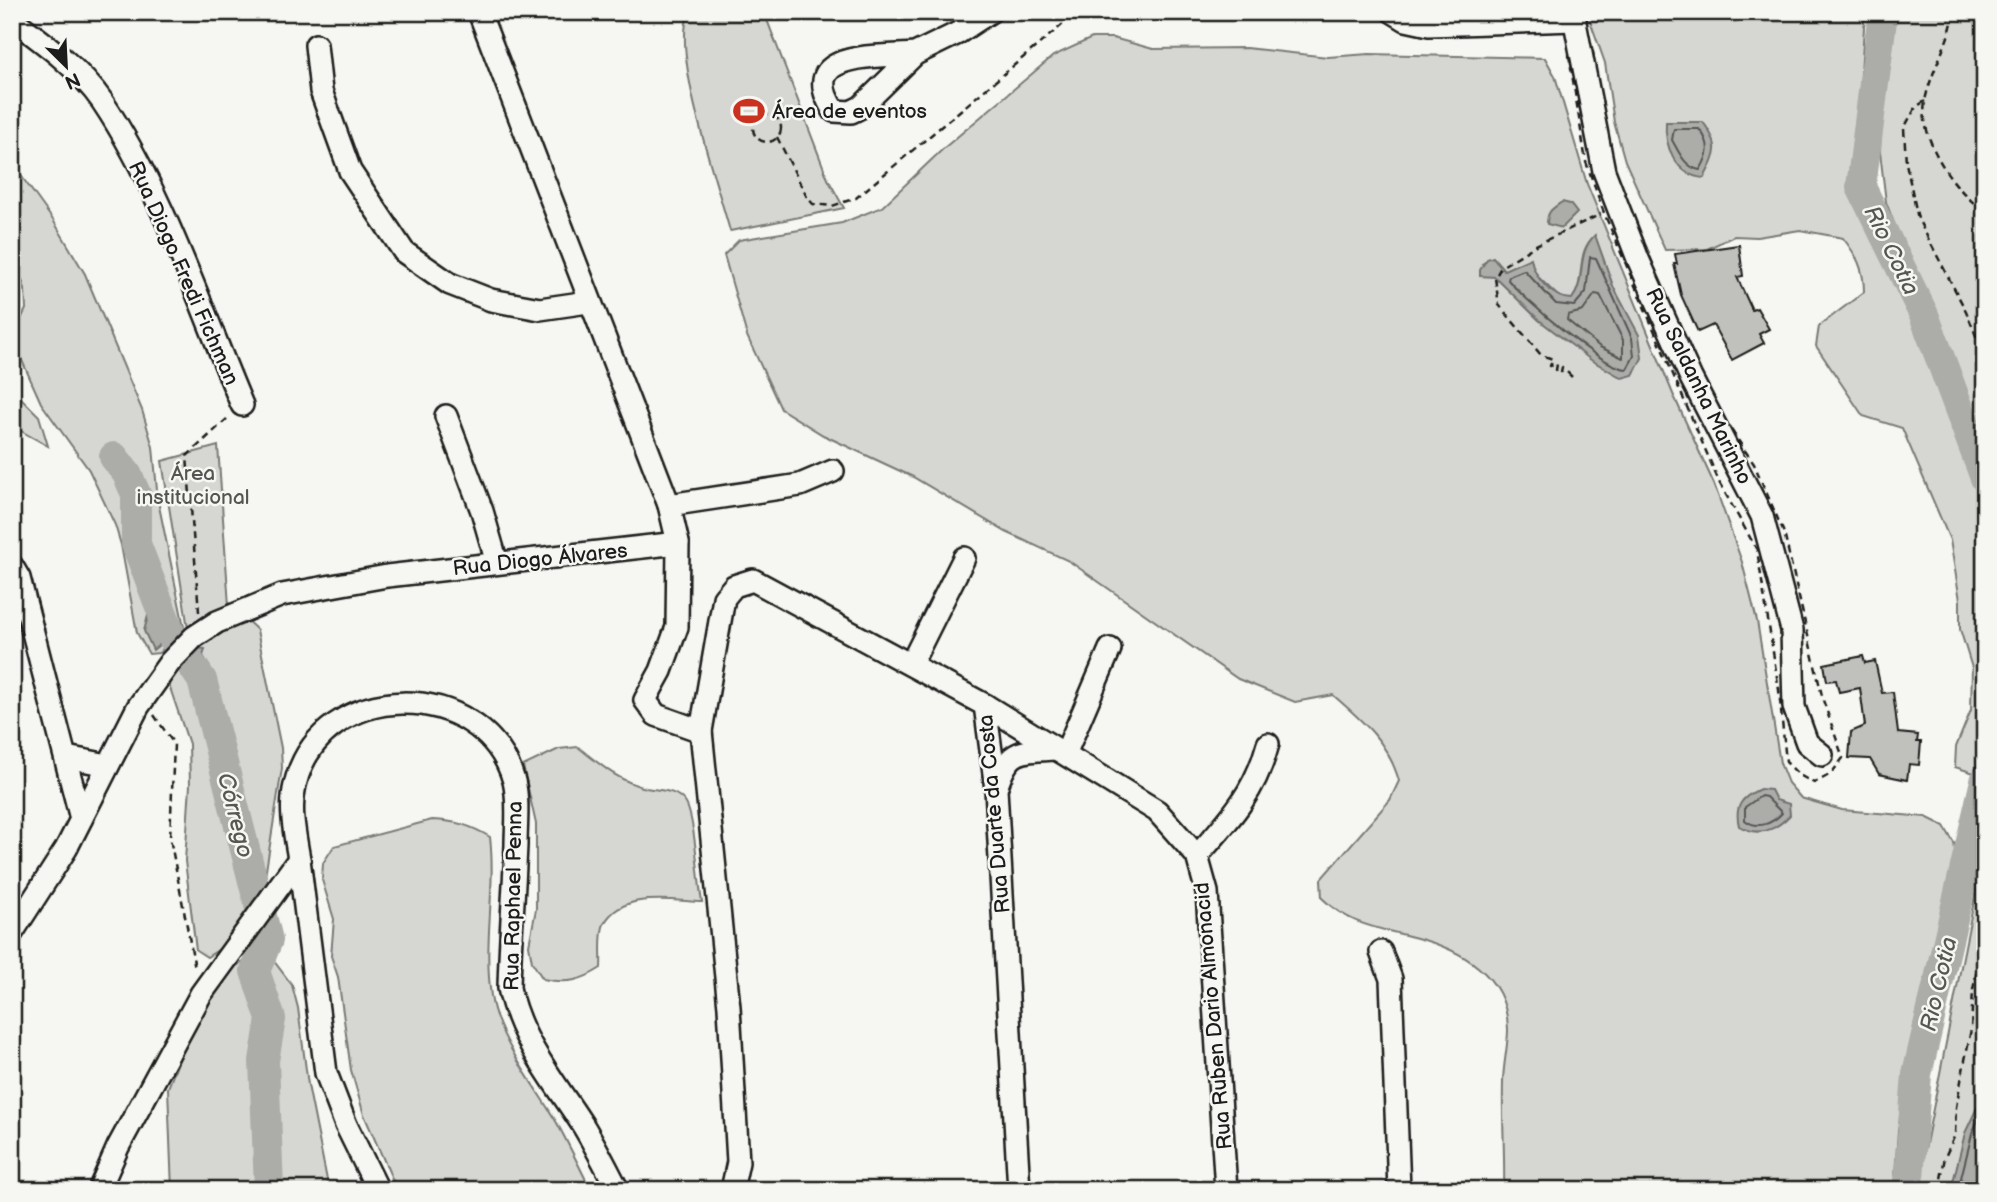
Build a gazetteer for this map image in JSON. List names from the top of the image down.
{
  "streets": {
    "street": [
      "Rua Diogo Fredi Fichman",
      "Rua Saldanha Marinho",
      "Rua Diogo Álvares",
      "Rua Duarte da Costa",
      "Rua Raphael Penna",
      "Rua Ruben Dario Almonacid"
    ]
  },
  "crossings": [
    ["Rua Duarte da Costa", "Rua Ruben Dario Almonacid"]
  ],
  "water": ["Rio Cotia", "Córrego"],
  "parks": ["Área institucional"],
  "places": {
    "sports": ["Área de eventos"]
  },
  "north": "bottom right"
}
